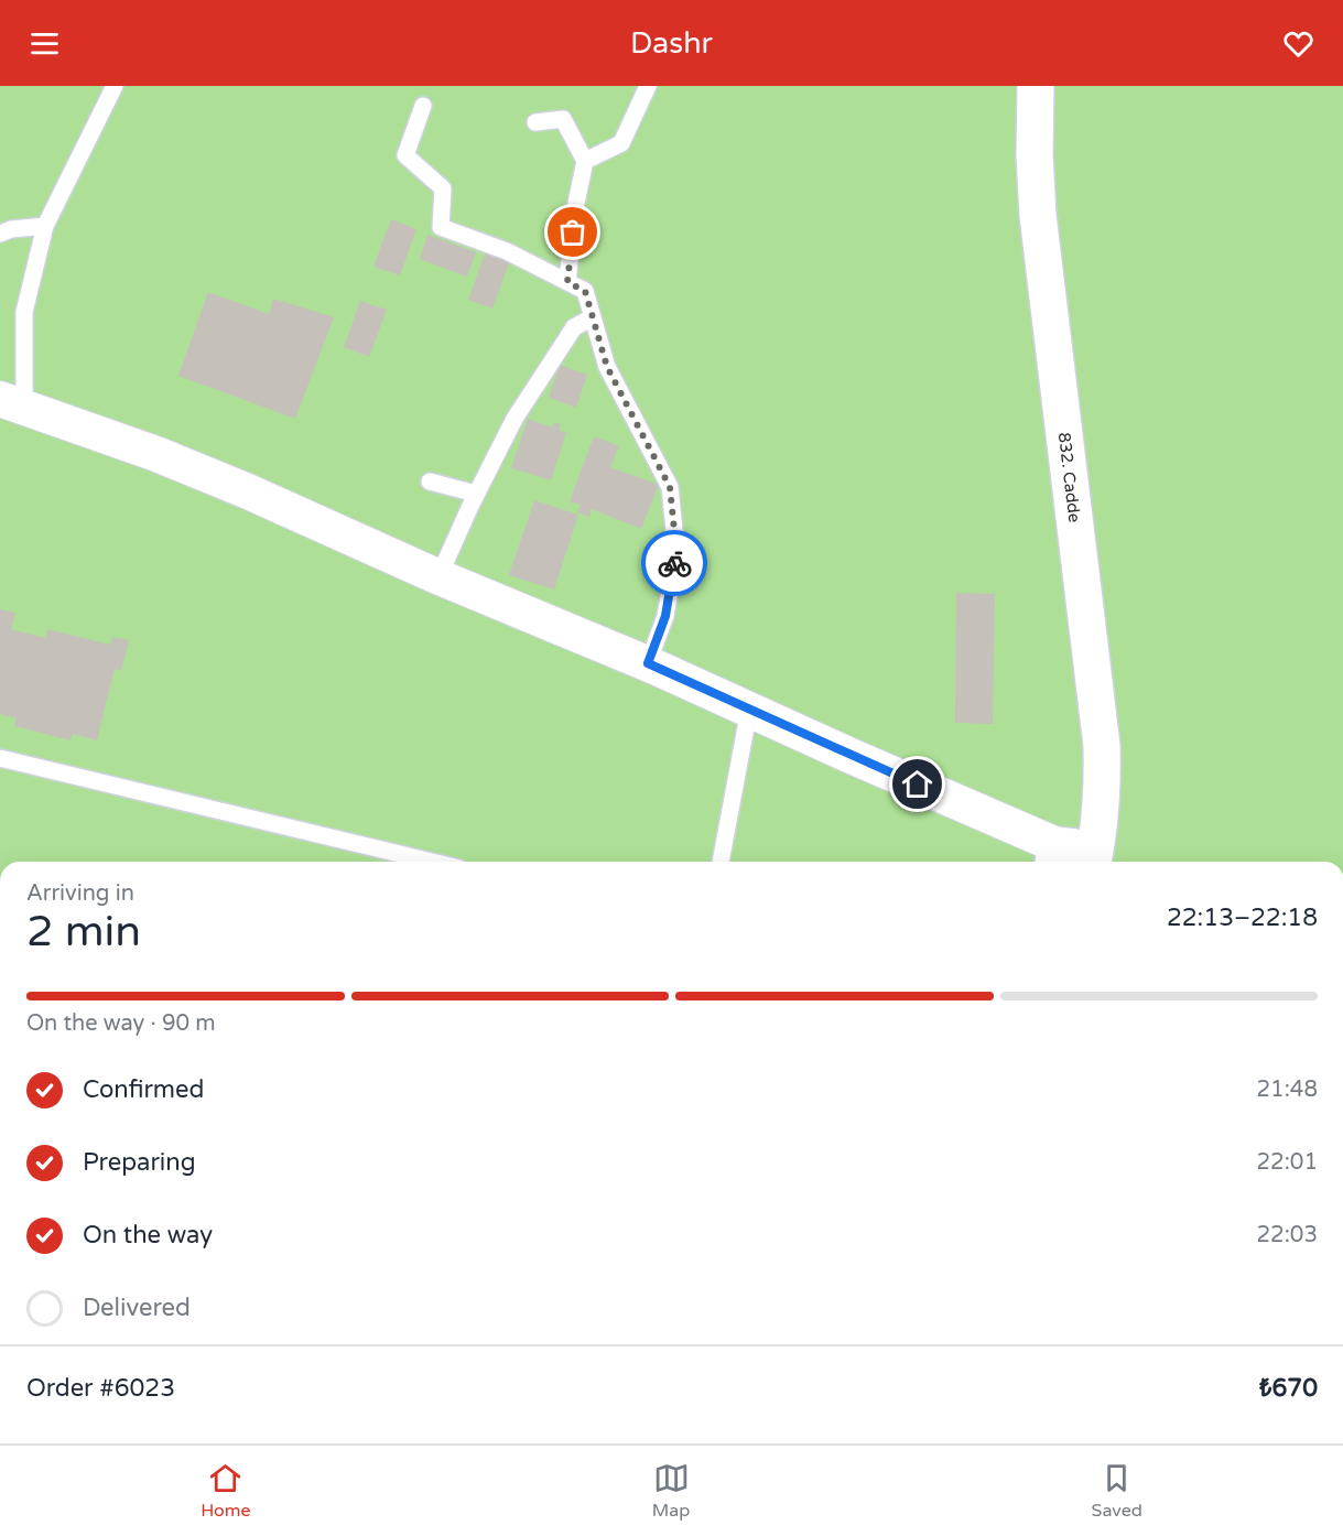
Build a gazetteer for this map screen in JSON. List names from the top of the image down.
{
  "streets": {
    "street": ["832. Cadde"]
  },
  "page": {
    "header": "Dashr",
    "heading": ["2 min", "Arriving in", "22:13–22:18"],
    "panel": ["Order #6023", "₺670"],
    "bar": "On the way · 90 m",
    "list": [
      ["Confirmed", "21:48"],
      ["Preparing", "22:01"],
      ["On the way", "22:03"],
      "Delivered"
    ],
    "tabs": ["Home", "Map", "Saved"]
  }
}
